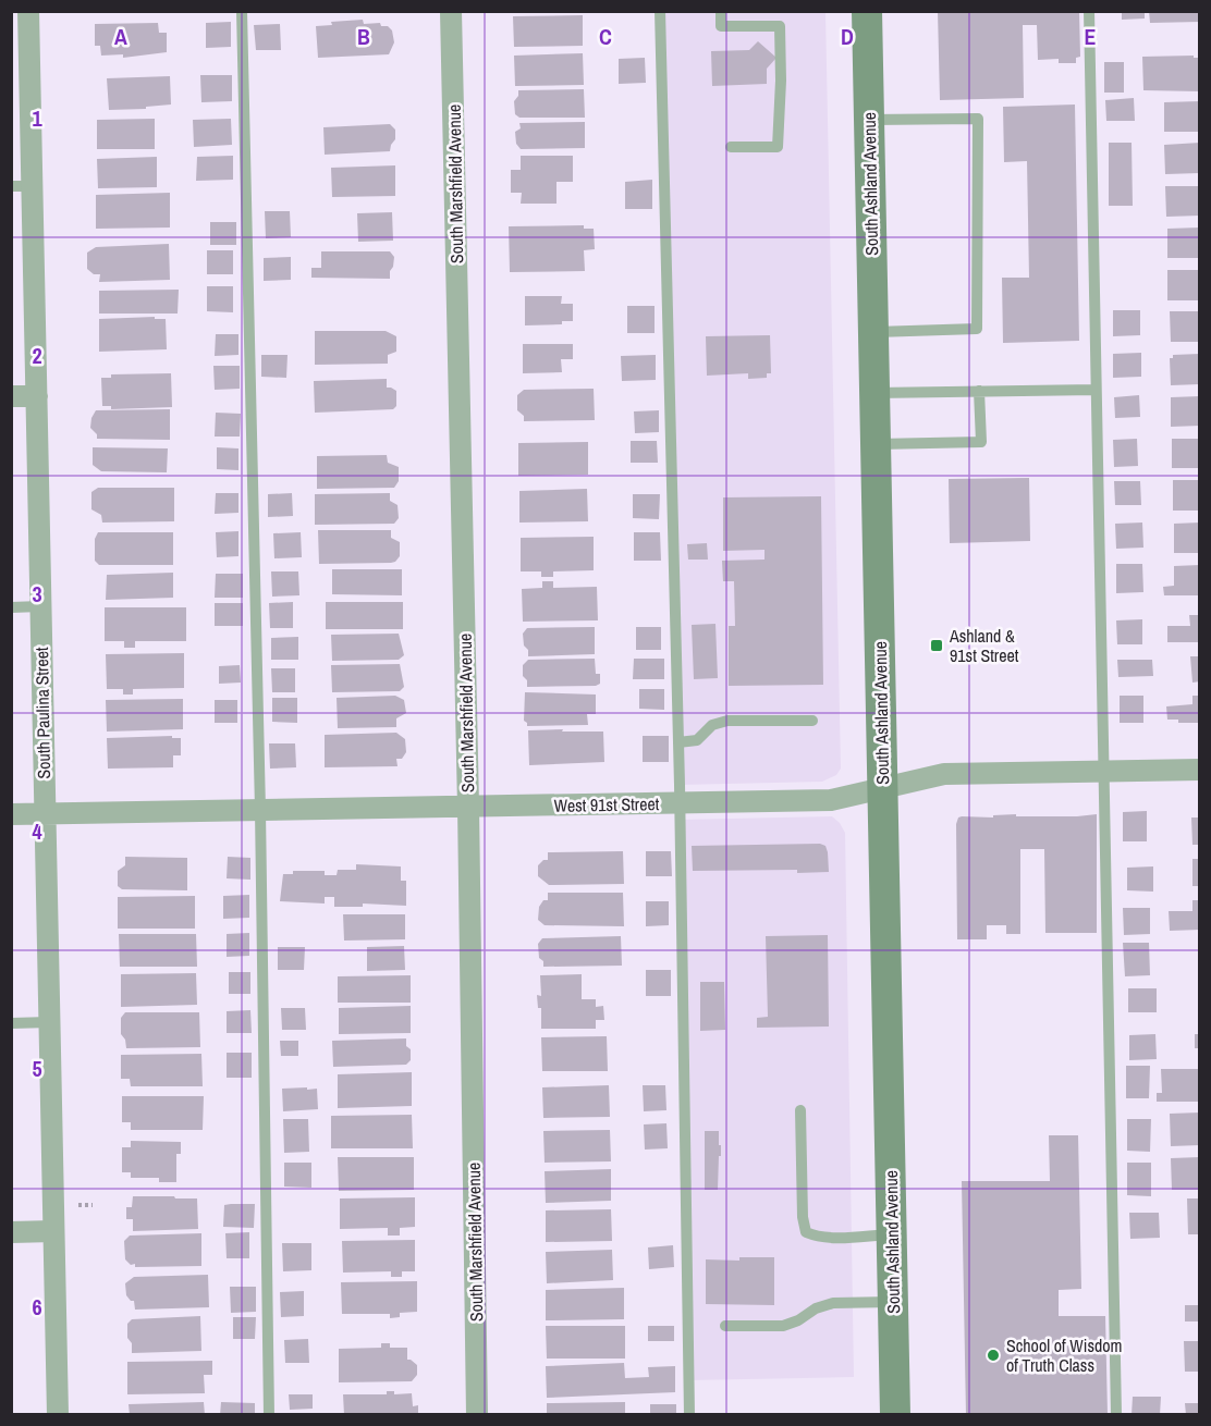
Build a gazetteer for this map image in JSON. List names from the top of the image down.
{
  "streets": {
    "main road": ["South Ashland Avenue"],
    "street": ["South Marshfield Avenue", "South Paulina Street", "West 91st Street"]
  },
  "crossings": [
    ["South Marshfield Avenue", "West 91st Street"],
    ["South Ashland Avenue", "West 91st Street"],
    ["South Paulina Street", "West 91st Street"]
  ],
  "places": {
    "transit": ["Ashland & 91st Street"],
    "other": ["School of Wisdom of Truth Class"]
  },
  "grid": {
    "columns": [
      "A",
      "B",
      "C",
      "D",
      "E"
    ],
    "rows": [
      "1",
      "2",
      "3",
      "4",
      "5",
      "6"
    ]
  }
}
